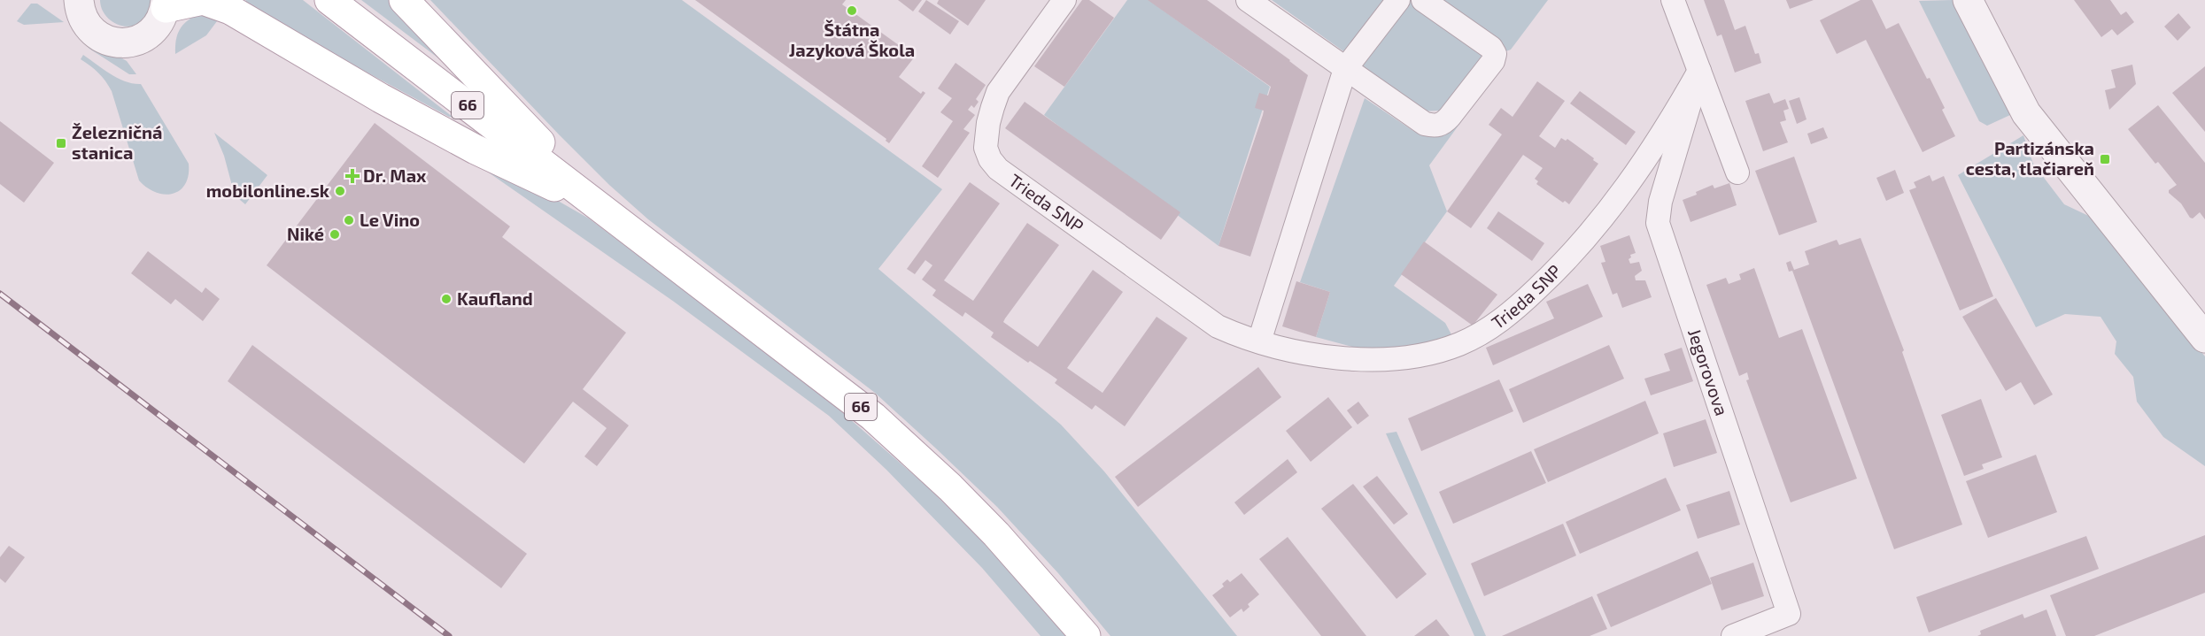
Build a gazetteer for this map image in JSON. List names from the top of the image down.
{
  "streets": {
    "main road": ["66"],
    "street": ["Trieda SNP", "Jegorovova"]
  },
  "crossings": [
    ["Trieda SNP", "Jegorovova"]
  ],
  "places": {
    "other": [
      "Štátna Jazyková Škola",
      "mobilonline.sk",
      "Le Vino",
      "Niké",
      "Kaufland"
    ],
    "transit": ["Železničná stanica", "Partizánska cesta, tlačiareň"],
    "health": ["Dr. Max"]
  }
}
